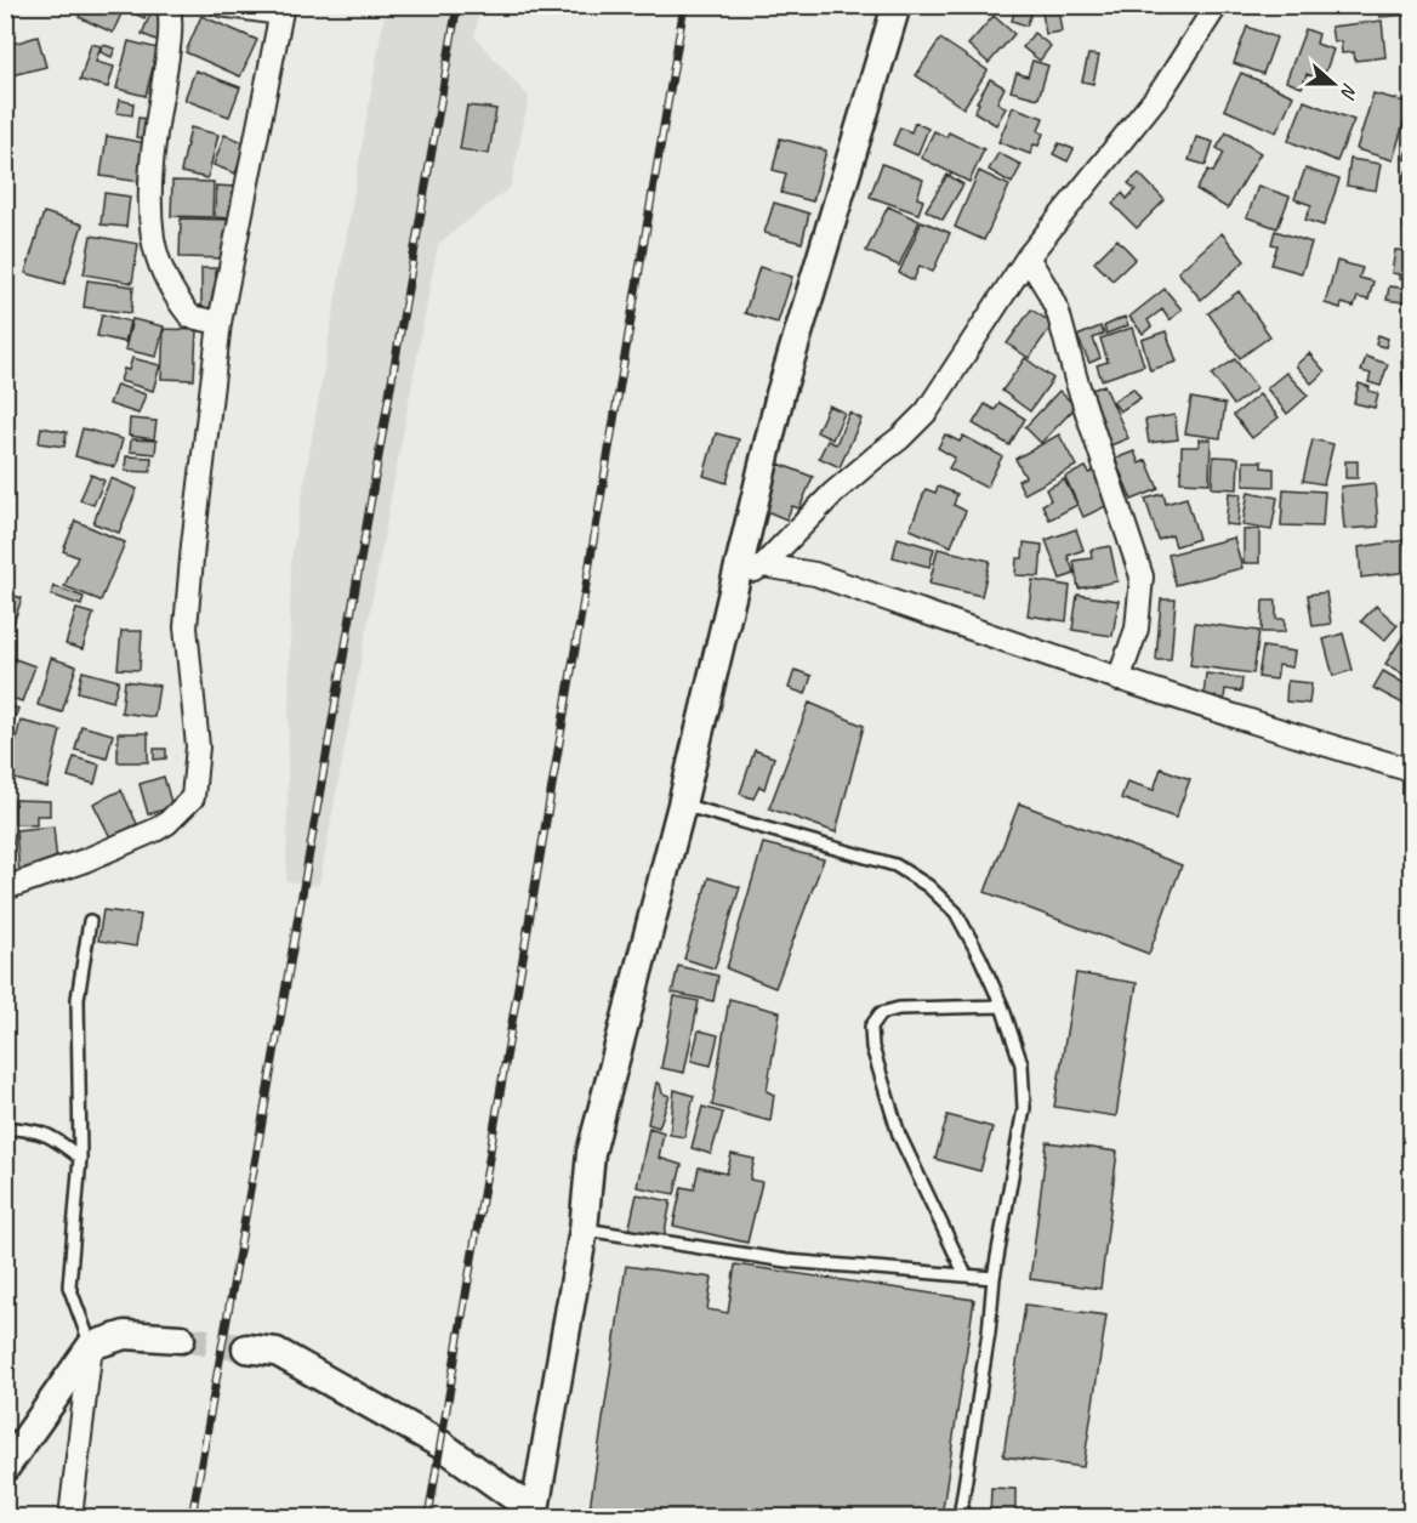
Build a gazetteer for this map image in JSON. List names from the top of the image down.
{
  "north": "right"
}
